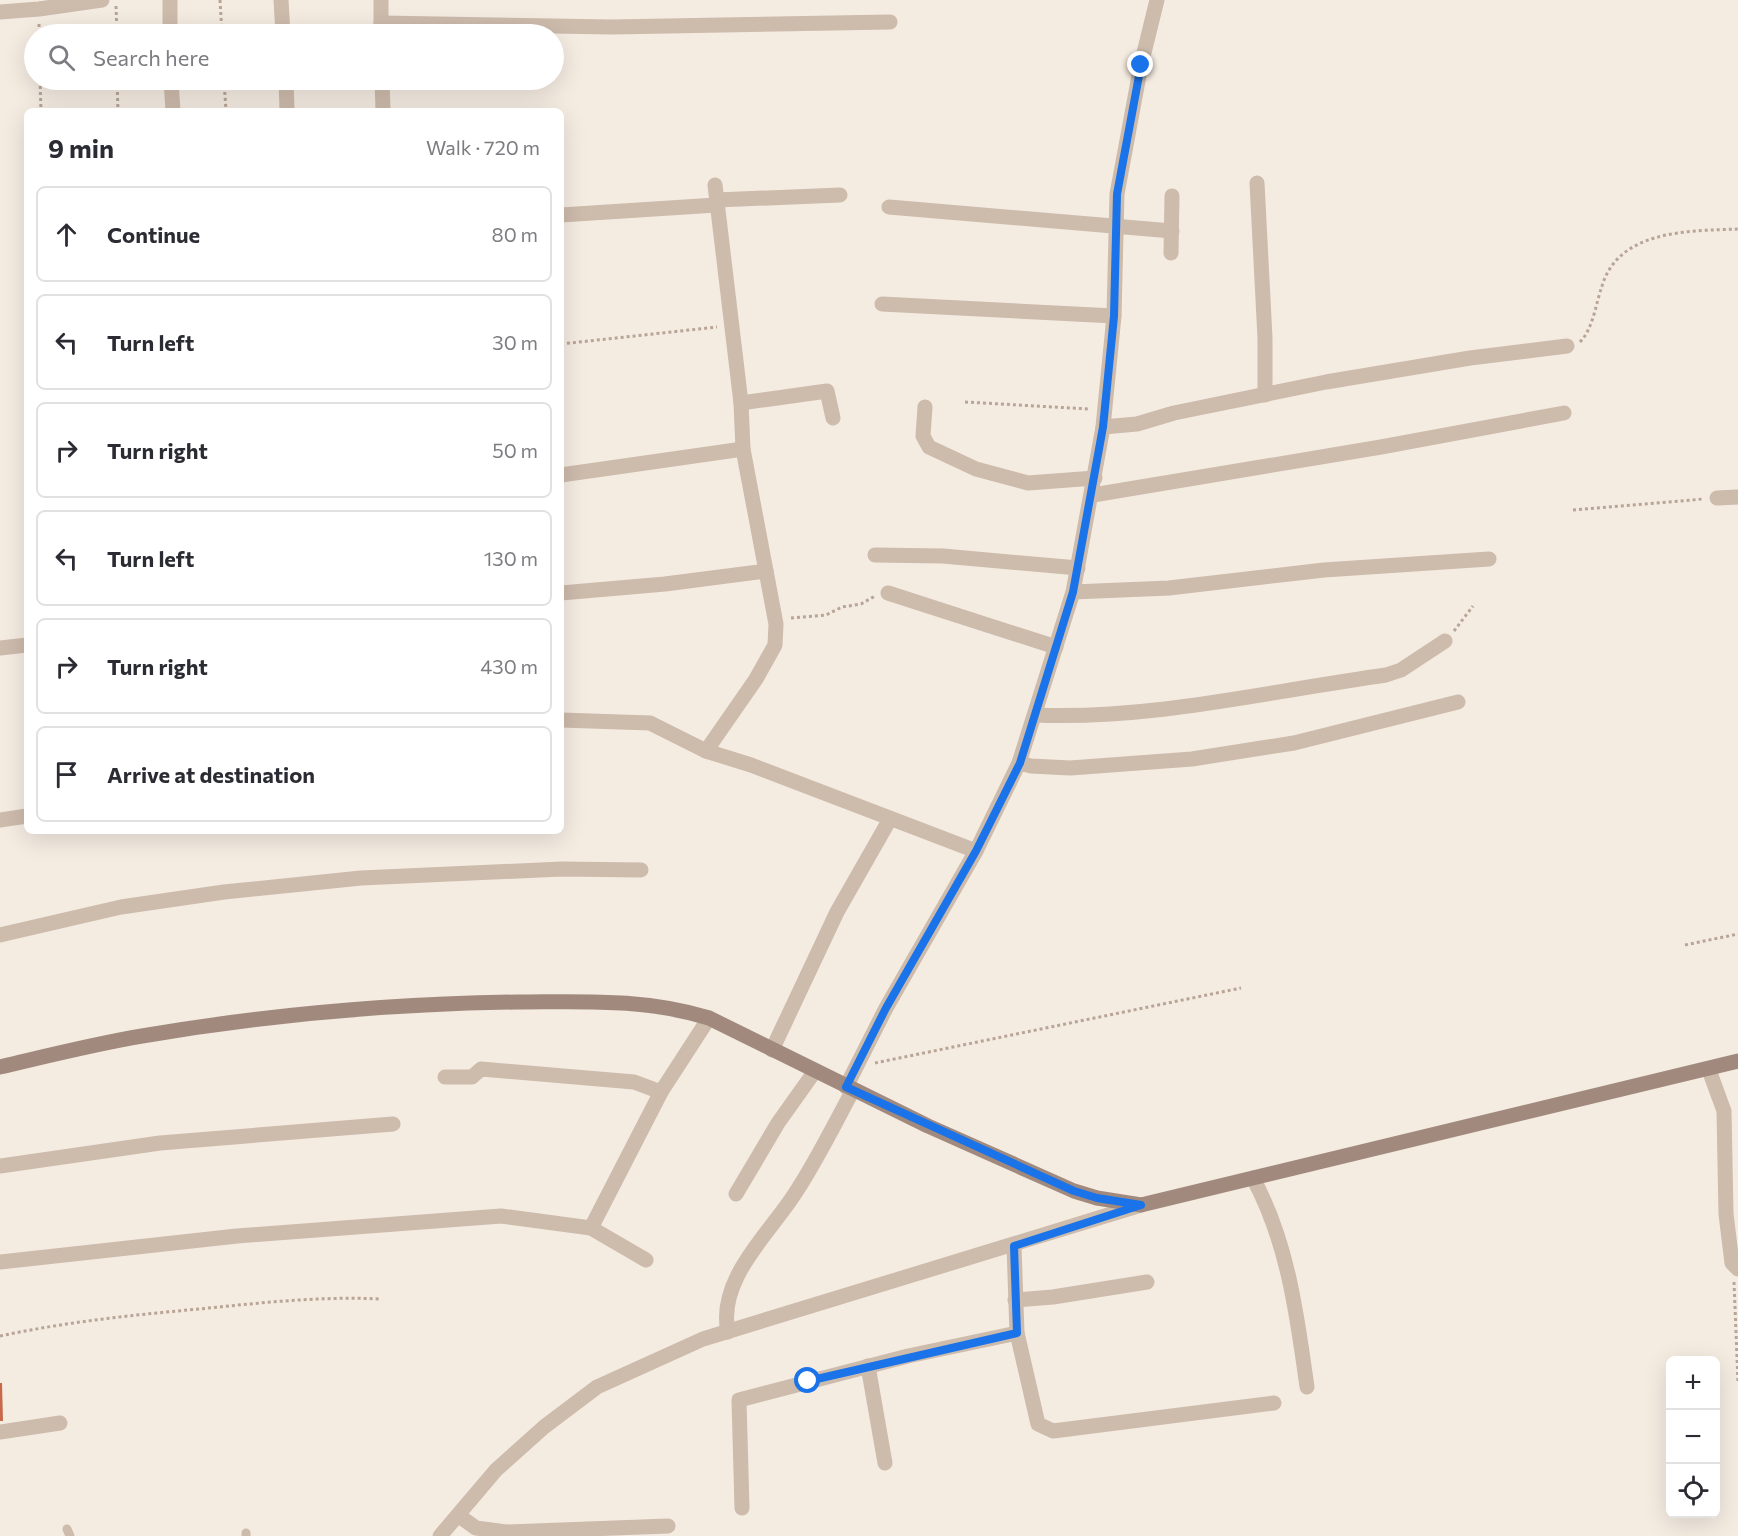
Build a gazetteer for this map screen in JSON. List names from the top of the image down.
{
  "page": {
    "search": "Search here",
    "heading": ["9 min", "Walk · 720 m"],
    "list": [
      ["Continue", "80 m"],
      ["Turn left", "30 m"],
      ["Turn right", "50 m"],
      ["Turn left", "130 m"],
      ["Turn right", "430 m"],
      "Arrive at destination"
    ],
    "map_buttons": ["+", "−"]
  }
}
